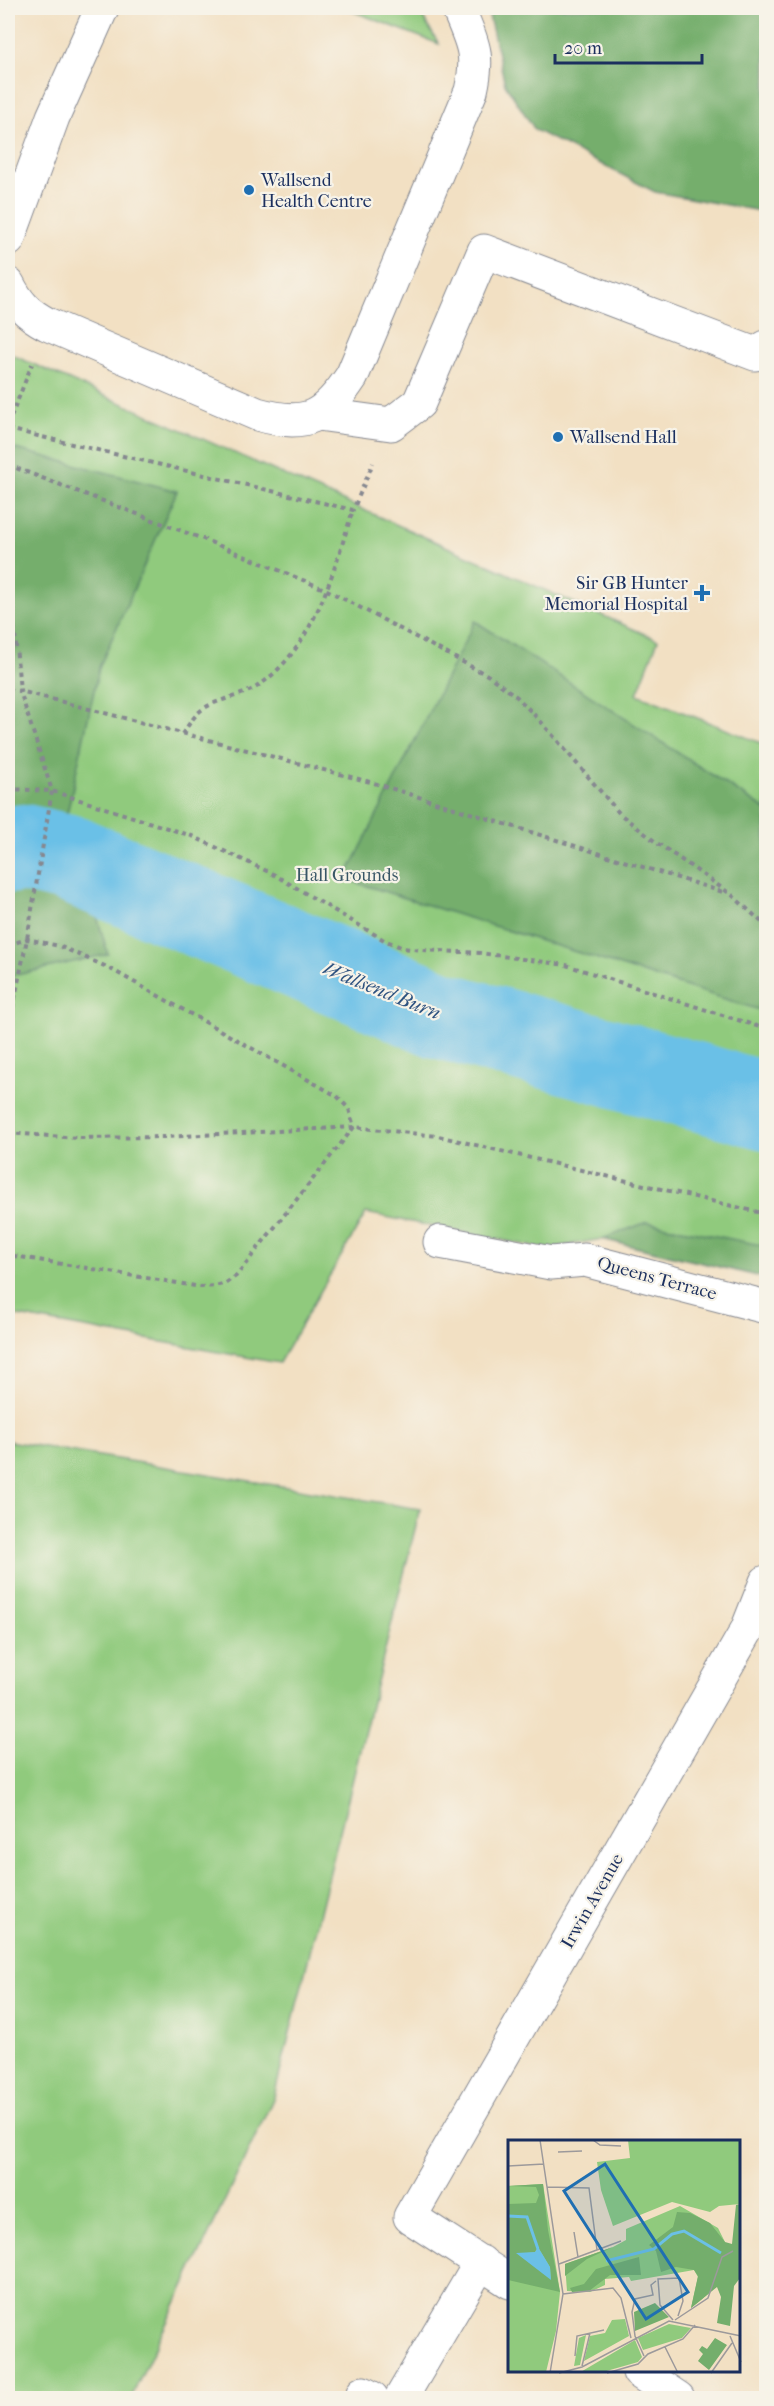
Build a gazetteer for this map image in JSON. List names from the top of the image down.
{
  "streets": {
    "street": ["Queens Terrace", "Irwin Avenue"]
  },
  "water": ["Wallsend Burn"],
  "parks": ["Hall Grounds"],
  "places": {
    "other": ["Wallsend Health Centre", "Wallsend Hall"],
    "health": ["Sir GB Hunter Memorial Hospital"]
  },
  "scale_bar": "20 m"
}
